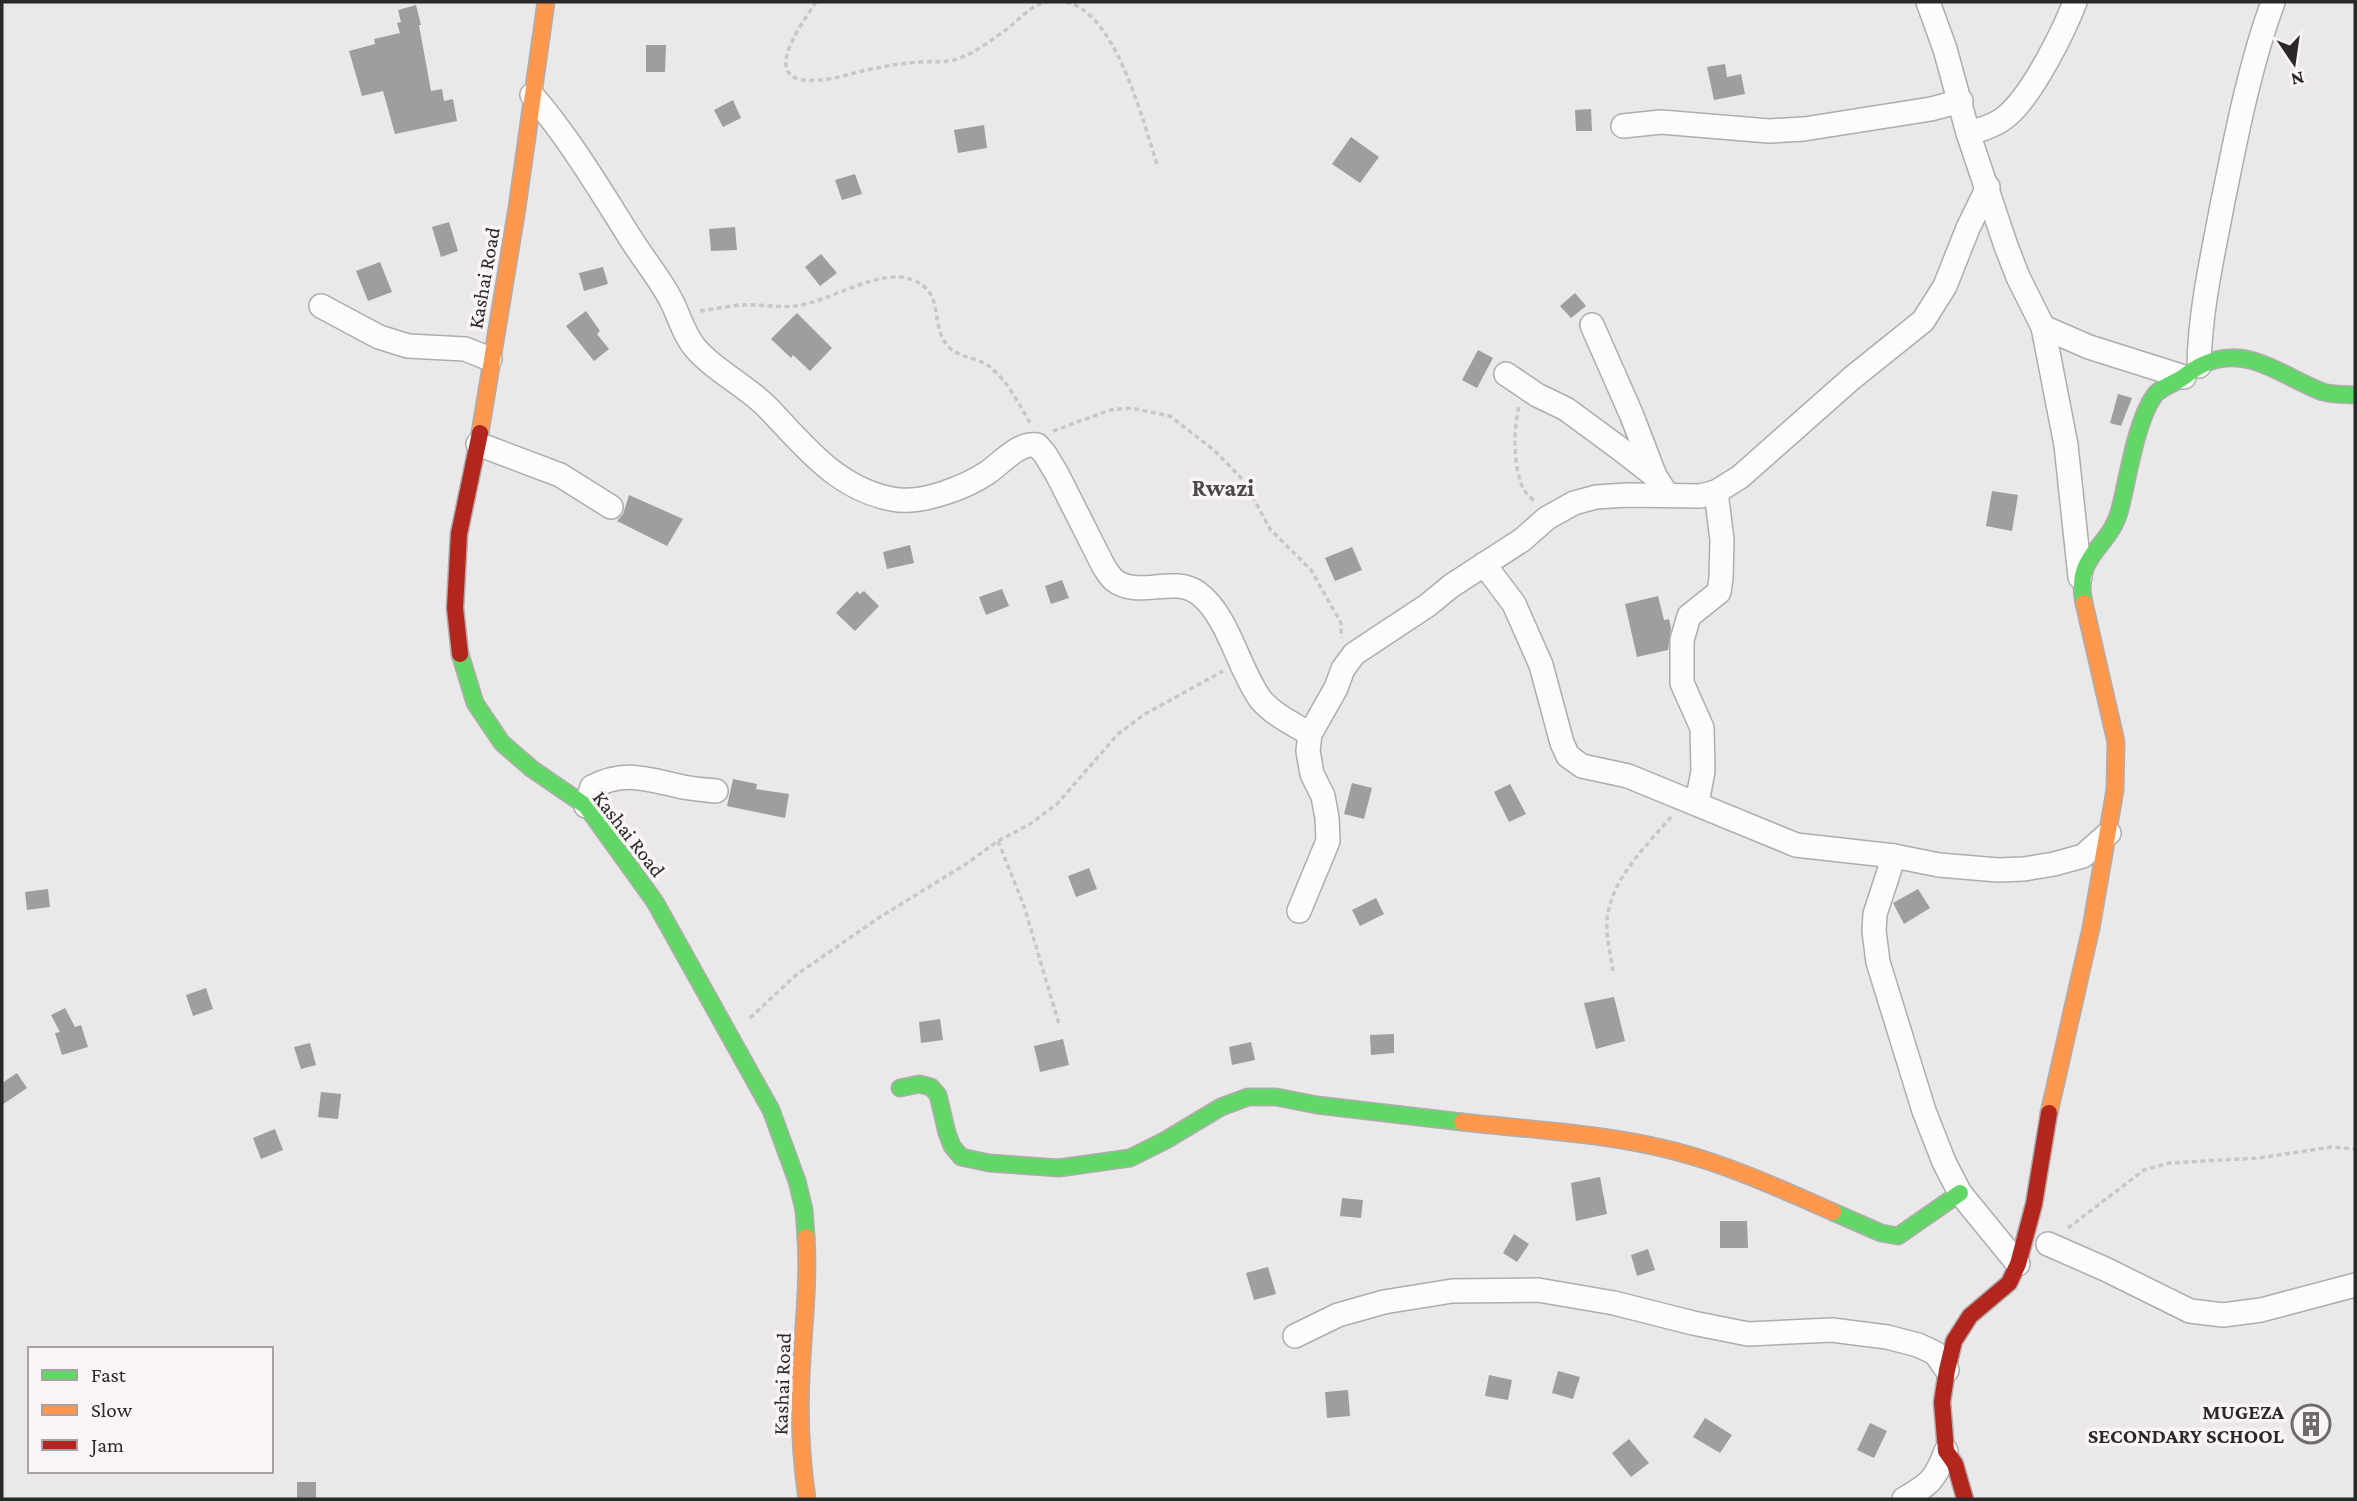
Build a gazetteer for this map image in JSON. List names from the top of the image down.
{
  "streets": {
    "street": ["Kashai Road"]
  },
  "districts": ["Rwazi"],
  "places": {
    "building": ["MUGEZA SECONDARY SCHOOL"]
  },
  "legend": ["Fast", "Slow", "Jam"],
  "north": "bottom"
}
